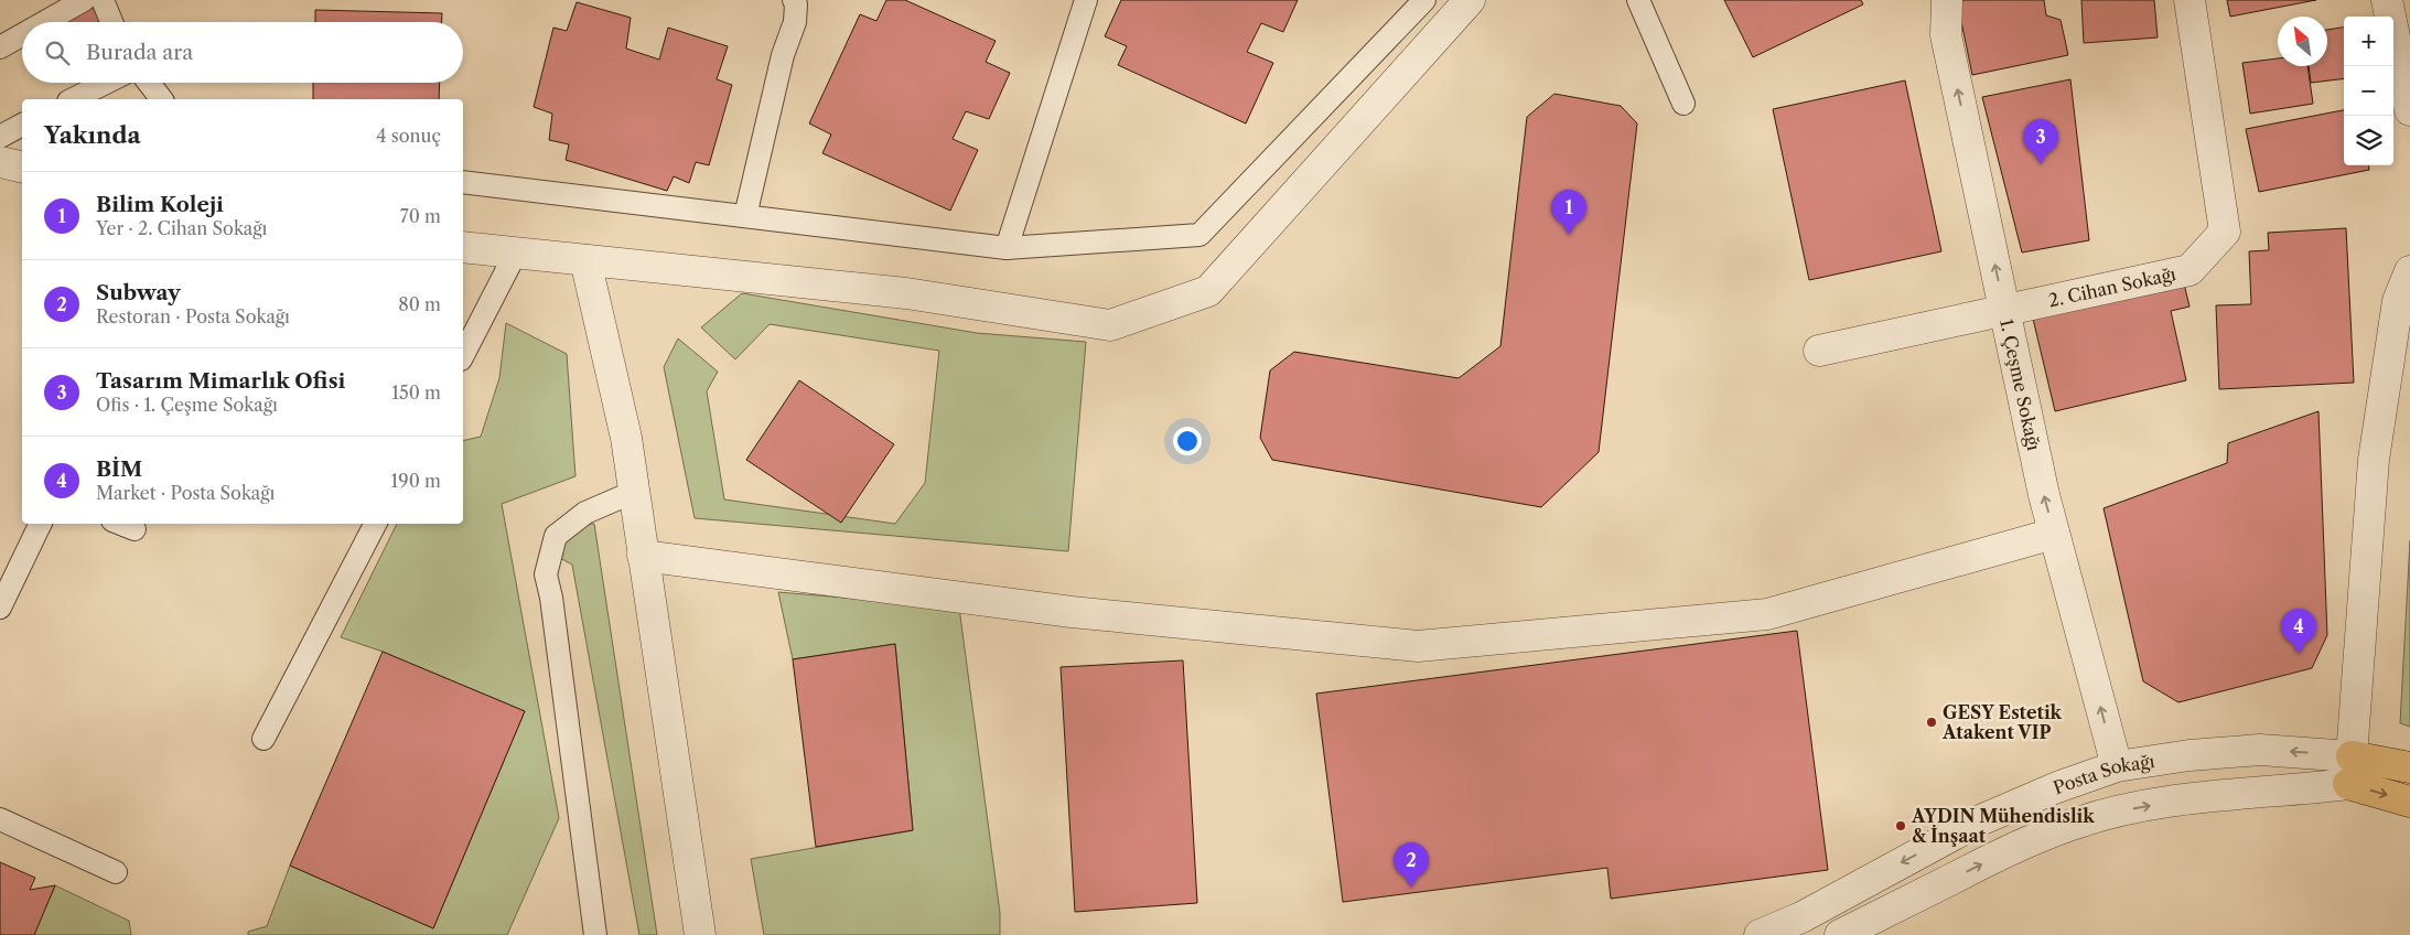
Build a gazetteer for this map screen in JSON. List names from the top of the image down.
{
  "streets": {
    "street": ["2. Cihan Sokağı", "1. Çeşme Sokağı", "Posta Sokağı"]
  },
  "crossings": [
    ["2. Cihan Sokağı", "1. Çeşme Sokağı"],
    ["1. Çeşme Sokağı", "Posta Sokağı"]
  ],
  "one_way": ["1. Çeşme Sokağı"],
  "places": ["GESY Estetik Atakent VIP", "AYDIN Mühendislik & İnşaat"],
  "north": "top left",
  "page": {
    "map_buttons": ["+", "−"],
    "search": "Burada ara",
    "heading": ["Yakında", "4 sonuç"],
    "pins": [
      "3",
      "1",
      "4",
      "2"
    ],
    "list": [
      {
        "mark": "1",
        "name": "Bilim Koleji",
        "note": "Yer · 2. Cihan Sokağı",
        "value": "70 m"
      },
      {
        "mark": "2",
        "name": "Subway",
        "note": "Restoran · Posta Sokağı",
        "value": "80 m"
      },
      {
        "mark": "3",
        "name": "Tasarım Mimarlık Ofisi",
        "note": "Ofis · 1. Çeşme Sokağı",
        "value": "150 m"
      },
      {
        "mark": "4",
        "name": "BİM",
        "note": "Market · Posta Sokağı",
        "value": "190 m"
      }
    ]
  }
}
